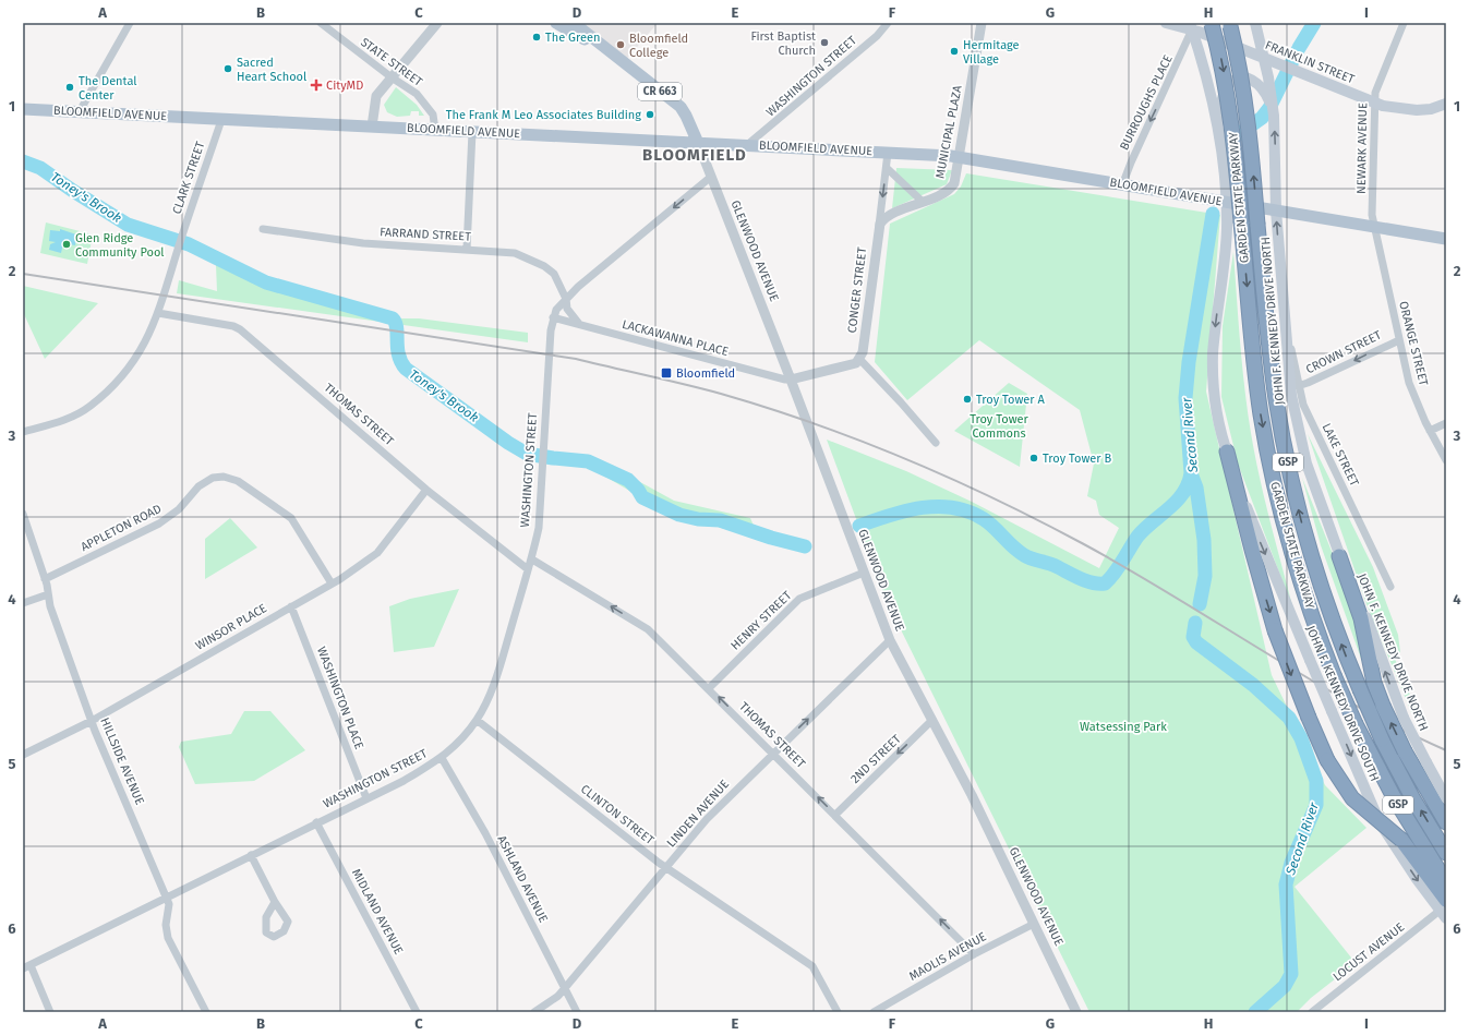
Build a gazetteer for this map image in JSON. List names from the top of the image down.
{
  "streets": {
    "highway": ["GARDEN STATE PARKWAY", "GSP"],
    "main road": [
      "FRANKLIN STREET",
      "CR 663",
      "BLOOMFIELD AVENUE",
      "JOHN F. KENNEDY DRIVE NORTH",
      "JOHN F. KENNEDY DRIVE SOUTH"
    ],
    "street": [
      "STATE STREET",
      "WASHINGTON STREET",
      "BURROUGHS PLACE",
      "MUNICIPAL PLAZA",
      "NEWARK AVENUE",
      "CLARK STREET",
      "FARRAND STREET",
      "GLENWOOD AVENUE",
      "CONGER STREET",
      "LACKAWANNA PLACE",
      "ORANGE STREET",
      "CROWN STREET",
      "THOMAS STREET",
      "LAKE STREET",
      "APPLETON ROAD",
      "HENRY STREET",
      "WINSOR PLACE",
      "WASHINGTON PLACE",
      "2ND STREET",
      "HILLSIDE AVENUE",
      "LINDEN AVENUE",
      "CLINTON STREET",
      "ASHLAND AVENUE",
      "MIDLAND AVENUE",
      "LOCUST AVENUE",
      "MAOLIS AVENUE"
    ]
  },
  "crossings": [
    ["STATE STREET", "BLOOMFIELD AVENUE"],
    ["FRANKLIN STREET", "BURROUGHS PLACE"],
    ["FRANKLIN STREET", "NEWARK AVENUE"],
    ["FRANKLIN STREET", "JOHN F. KENNEDY DRIVE NORTH"],
    ["FRANKLIN STREET", "JOHN F. KENNEDY DRIVE SOUTH"],
    ["WASHINGTON STREET", "BLOOMFIELD AVENUE"],
    ["WASHINGTON STREET", "FARRAND STREET"],
    ["WASHINGTON STREET", "GLENWOOD AVENUE"],
    ["WASHINGTON STREET", "LACKAWANNA PLACE"],
    ["WASHINGTON STREET", "THOMAS STREET"],
    ["WASHINGTON STREET", "WASHINGTON PLACE"],
    ["WASHINGTON STREET", "HILLSIDE AVENUE"],
    ["WASHINGTON STREET", "CLINTON STREET"],
    ["WASHINGTON STREET", "ASHLAND AVENUE"],
    ["WASHINGTON STREET", "MIDLAND AVENUE"],
    ["CR 663", "BLOOMFIELD AVENUE"],
    ["CR 663", "GLENWOOD AVENUE"],
    ["BURROUGHS PLACE", "BLOOMFIELD AVENUE"],
    ["BURROUGHS PLACE", "JOHN F. KENNEDY DRIVE SOUTH"],
    ["BLOOMFIELD AVENUE", "MUNICIPAL PLAZA"],
    ["BLOOMFIELD AVENUE", "NEWARK AVENUE"],
    ["BLOOMFIELD AVENUE", "CLARK STREET"],
    ["BLOOMFIELD AVENUE", "GLENWOOD AVENUE"],
    ["BLOOMFIELD AVENUE", "CONGER STREET"],
    ["BLOOMFIELD AVENUE", "JOHN F. KENNEDY DRIVE NORTH"],
    ["BLOOMFIELD AVENUE", "ORANGE STREET"],
    ["BLOOMFIELD AVENUE", "JOHN F. KENNEDY DRIVE SOUTH"],
    ["MUNICIPAL PLAZA", "CONGER STREET"],
    ["NEWARK AVENUE", "ORANGE STREET"],
    ["CLARK STREET", "THOMAS STREET"],
    ["GLENWOOD AVENUE", "LACKAWANNA PLACE"],
    ["GLENWOOD AVENUE", "HENRY STREET"],
    ["GLENWOOD AVENUE", "2ND STREET"],
    ["GLENWOOD AVENUE", "LINDEN AVENUE"],
    ["GLENWOOD AVENUE", "MAOLIS AVENUE"],
    ["JOHN F. KENNEDY DRIVE NORTH", "LAKE STREET"],
    ["ORANGE STREET", "CROWN STREET"],
    ["CROWN STREET", "LAKE STREET"],
    ["THOMAS STREET", "HENRY STREET"],
    ["THOMAS STREET", "WINSOR PLACE"],
    ["THOMAS STREET", "2ND STREET"],
    ["THOMAS STREET", "LINDEN AVENUE"],
    ["THOMAS STREET", "MAOLIS AVENUE"],
    ["APPLETON ROAD", "WINSOR PLACE"],
    ["APPLETON ROAD", "HILLSIDE AVENUE"],
    ["WINSOR PLACE", "WASHINGTON PLACE"],
    ["WINSOR PLACE", "HILLSIDE AVENUE"],
    ["JOHN F. KENNEDY DRIVE SOUTH", "LOCUST AVENUE"],
    ["LINDEN AVENUE", "CLINTON STREET"],
    ["LINDEN AVENUE", "ASHLAND AVENUE"]
  ],
  "one_way": [
    "BURROUGHS PLACE",
    "JOHN F. KENNEDY DRIVE NORTH",
    "CROWN STREET",
    "THOMAS STREET",
    "JOHN F. KENNEDY DRIVE SOUTH",
    "2ND STREET"
  ],
  "districts": ["BLOOMFIELD"],
  "water": ["Toney's Brook", "Second River"],
  "parks": ["Troy Tower Commons", "Watsessing Park"],
  "places": {
    "other": [
      "The Green",
      "First Baptist Church",
      "Bloomfield College",
      "Hermitage Village",
      "Sacred Heart School",
      "The Dental Center",
      "The Frank M Leo Associates Building",
      "Glen Ridge Community Pool",
      "Troy Tower A",
      "Troy Tower B"
    ],
    "health": ["CityMD"],
    "transit": ["Bloomfield"]
  },
  "grid": {
    "columns": [
      "A",
      "B",
      "C",
      "D",
      "E",
      "F",
      "G",
      "H",
      "I"
    ],
    "rows": [
      "1",
      "2",
      "3",
      "4",
      "5",
      "6"
    ]
  }
}
